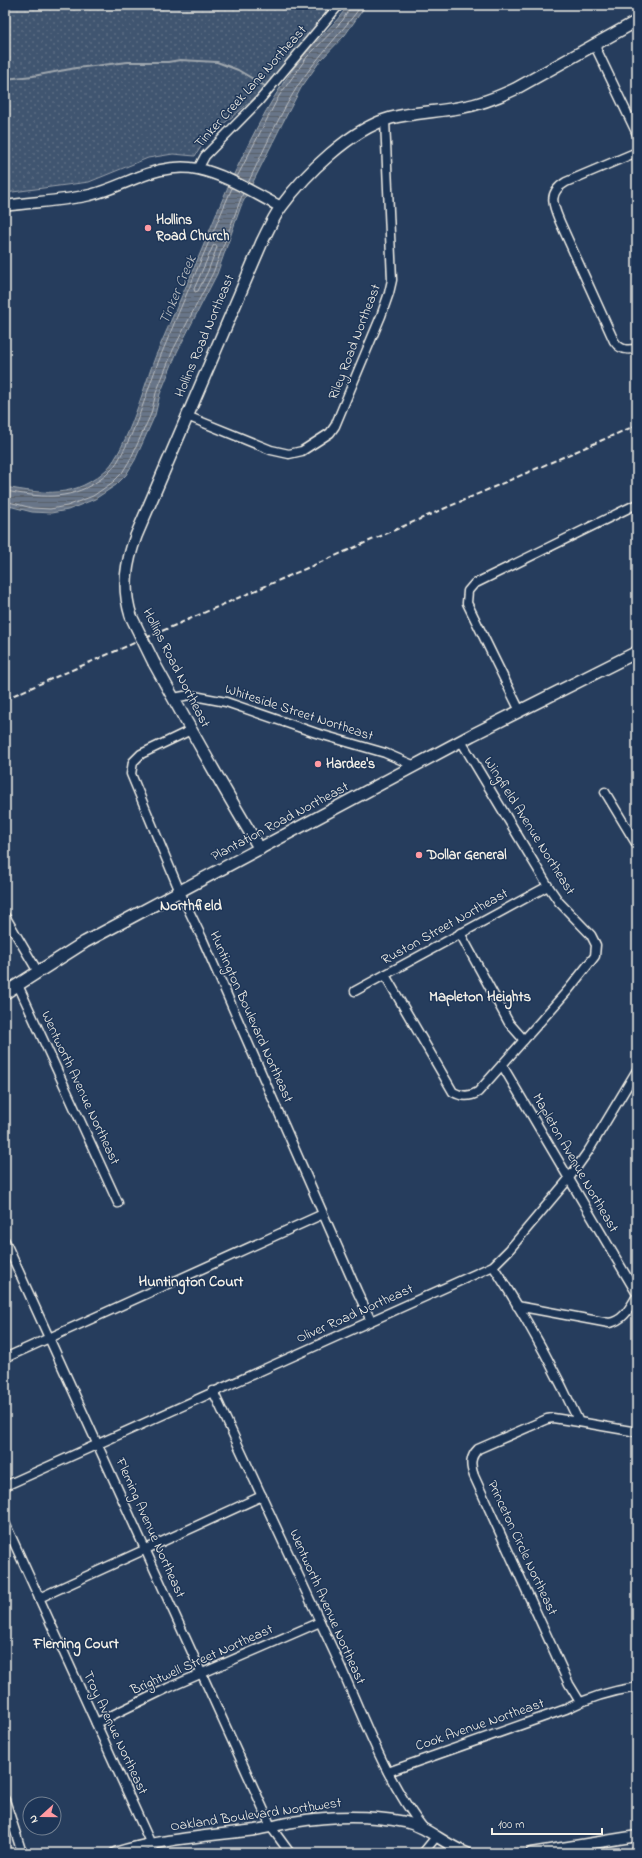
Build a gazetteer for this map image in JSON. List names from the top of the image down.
{
  "streets": {
    "main road": ["Hollins Road Northeast", "Plantation Road Northeast"],
    "street": [
      "Tinker Creek Lane Northeast",
      "Riley Road Northeast",
      "Whiteside Street Northeast",
      "Wingfield Avenue Northeast",
      "Ruston Street Northeast",
      "Huntington Boulevard Northeast",
      "Wentworth Avenue Northeast",
      "Mapleton Avenue Northeast",
      "Oliver Road Northeast",
      "Fleming Avenue Northeast",
      "Princeton Circle Northeast",
      "Brightwell Street Northeast",
      "Cook Avenue Northeast",
      "Troy Avenue Northeast",
      "Oakland Boulevard Northwest"
    ]
  },
  "crossings": [
    ["Hollins Road Northeast", "Riley Road Northeast"],
    ["Hollins Road Northeast", "Whiteside Street Northeast"],
    ["Hollins Road Northeast", "Plantation Road Northeast"],
    ["Hollins Road Northeast", "Huntington Boulevard Northeast"],
    ["Whiteside Street Northeast", "Plantation Road Northeast"],
    ["Plantation Road Northeast", "Wingfield Avenue Northeast"],
    ["Plantation Road Northeast", "Huntington Boulevard Northeast"],
    ["Plantation Road Northeast", "Wentworth Avenue Northeast"],
    ["Wingfield Avenue Northeast", "Ruston Street Northeast"],
    ["Wingfield Avenue Northeast", "Mapleton Avenue Northeast"],
    ["Huntington Boulevard Northeast", "Oliver Road Northeast"],
    ["Wentworth Avenue Northeast", "Oliver Road Northeast"],
    ["Wentworth Avenue Northeast", "Brightwell Street Northeast"],
    ["Wentworth Avenue Northeast", "Cook Avenue Northeast"],
    ["Wentworth Avenue Northeast", "Oakland Boulevard Northwest"],
    ["Mapleton Avenue Northeast", "Oliver Road Northeast"],
    ["Oliver Road Northeast", "Fleming Avenue Northeast"],
    ["Fleming Avenue Northeast", "Brightwell Street Northeast"],
    ["Fleming Avenue Northeast", "Oakland Boulevard Northwest"],
    ["Princeton Circle Northeast", "Cook Avenue Northeast"],
    ["Brightwell Street Northeast", "Troy Avenue Northeast"],
    ["Troy Avenue Northeast", "Oakland Boulevard Northwest"]
  ],
  "districts": [
    "Northfield",
    "Mapleton Heights",
    "Huntington Court",
    "Fleming Court"
  ],
  "water": ["Tinker Creek"],
  "places": ["Hollins Road Church", "Hardee's", "Dollar General"],
  "scale_bar": "100 m",
  "north": "left"
}
